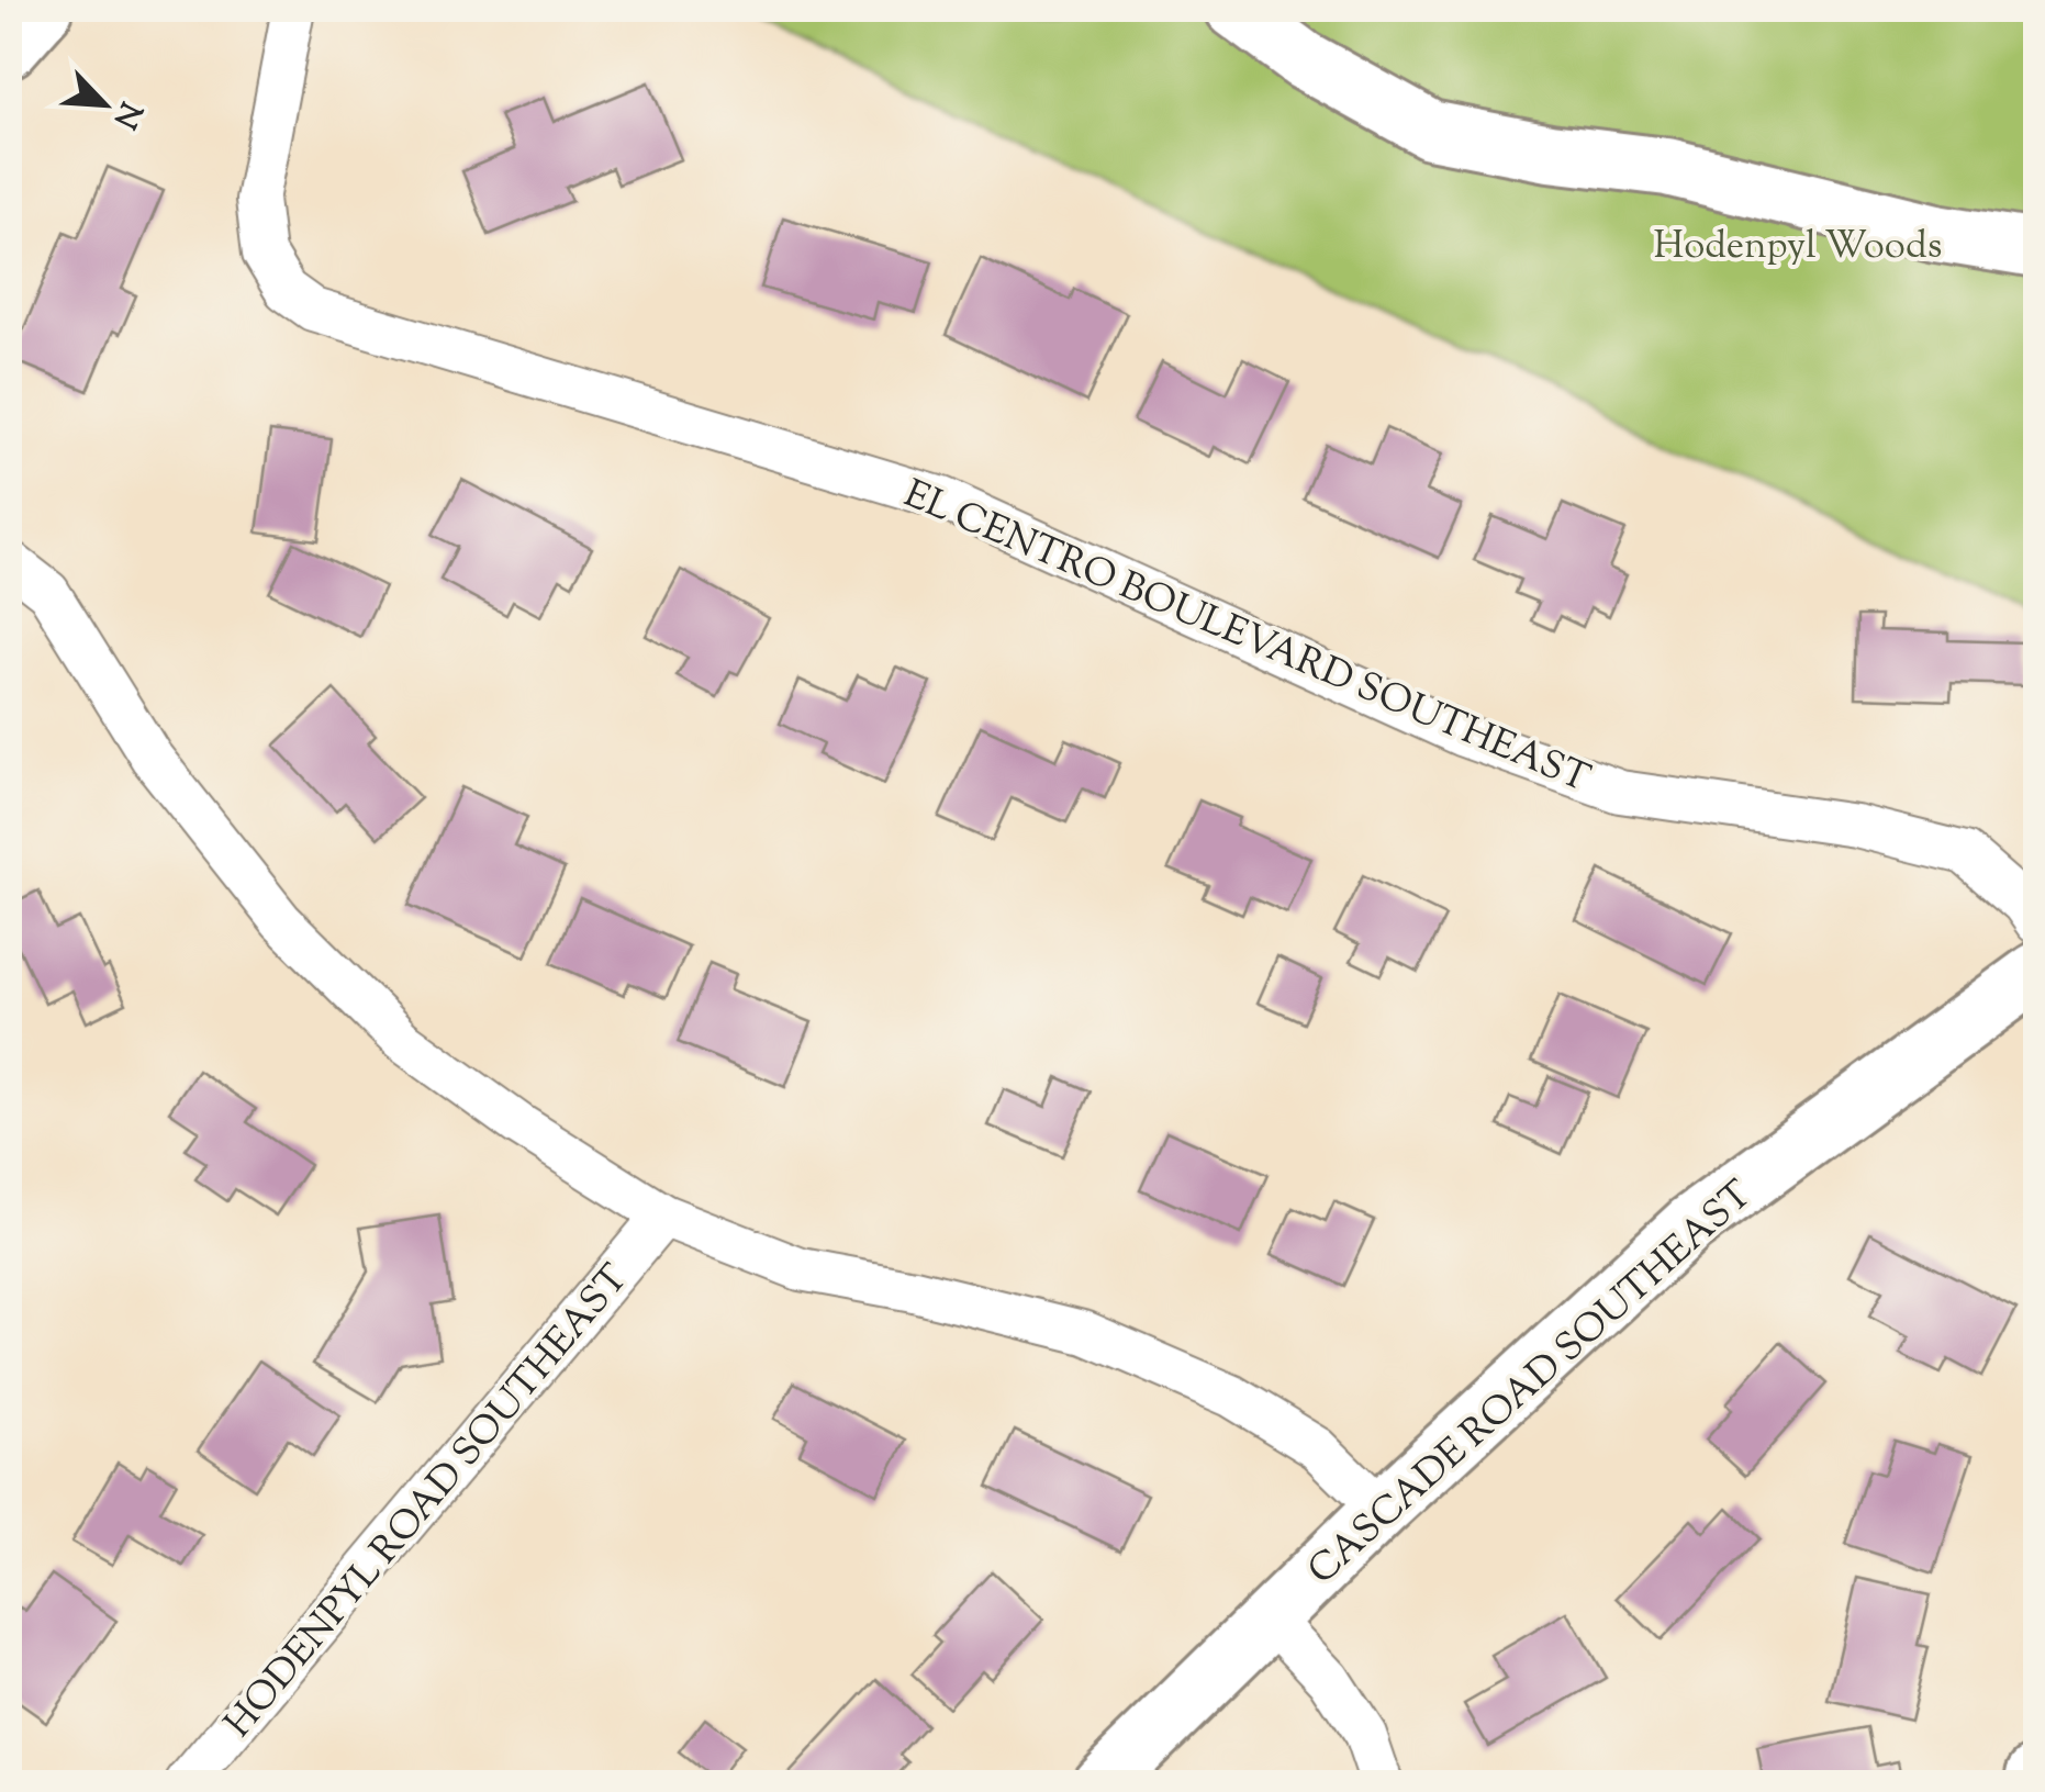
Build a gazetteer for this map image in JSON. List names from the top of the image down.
{
  "streets": {
    "main road": ["CASCADE ROAD SOUTHEAST"],
    "street": ["EL CENTRO BOULEVARD SOUTHEAST", "HODENPYL ROAD SOUTHEAST"]
  },
  "parks": ["Hodenpyl Woods"],
  "north": "bottom right"
}
